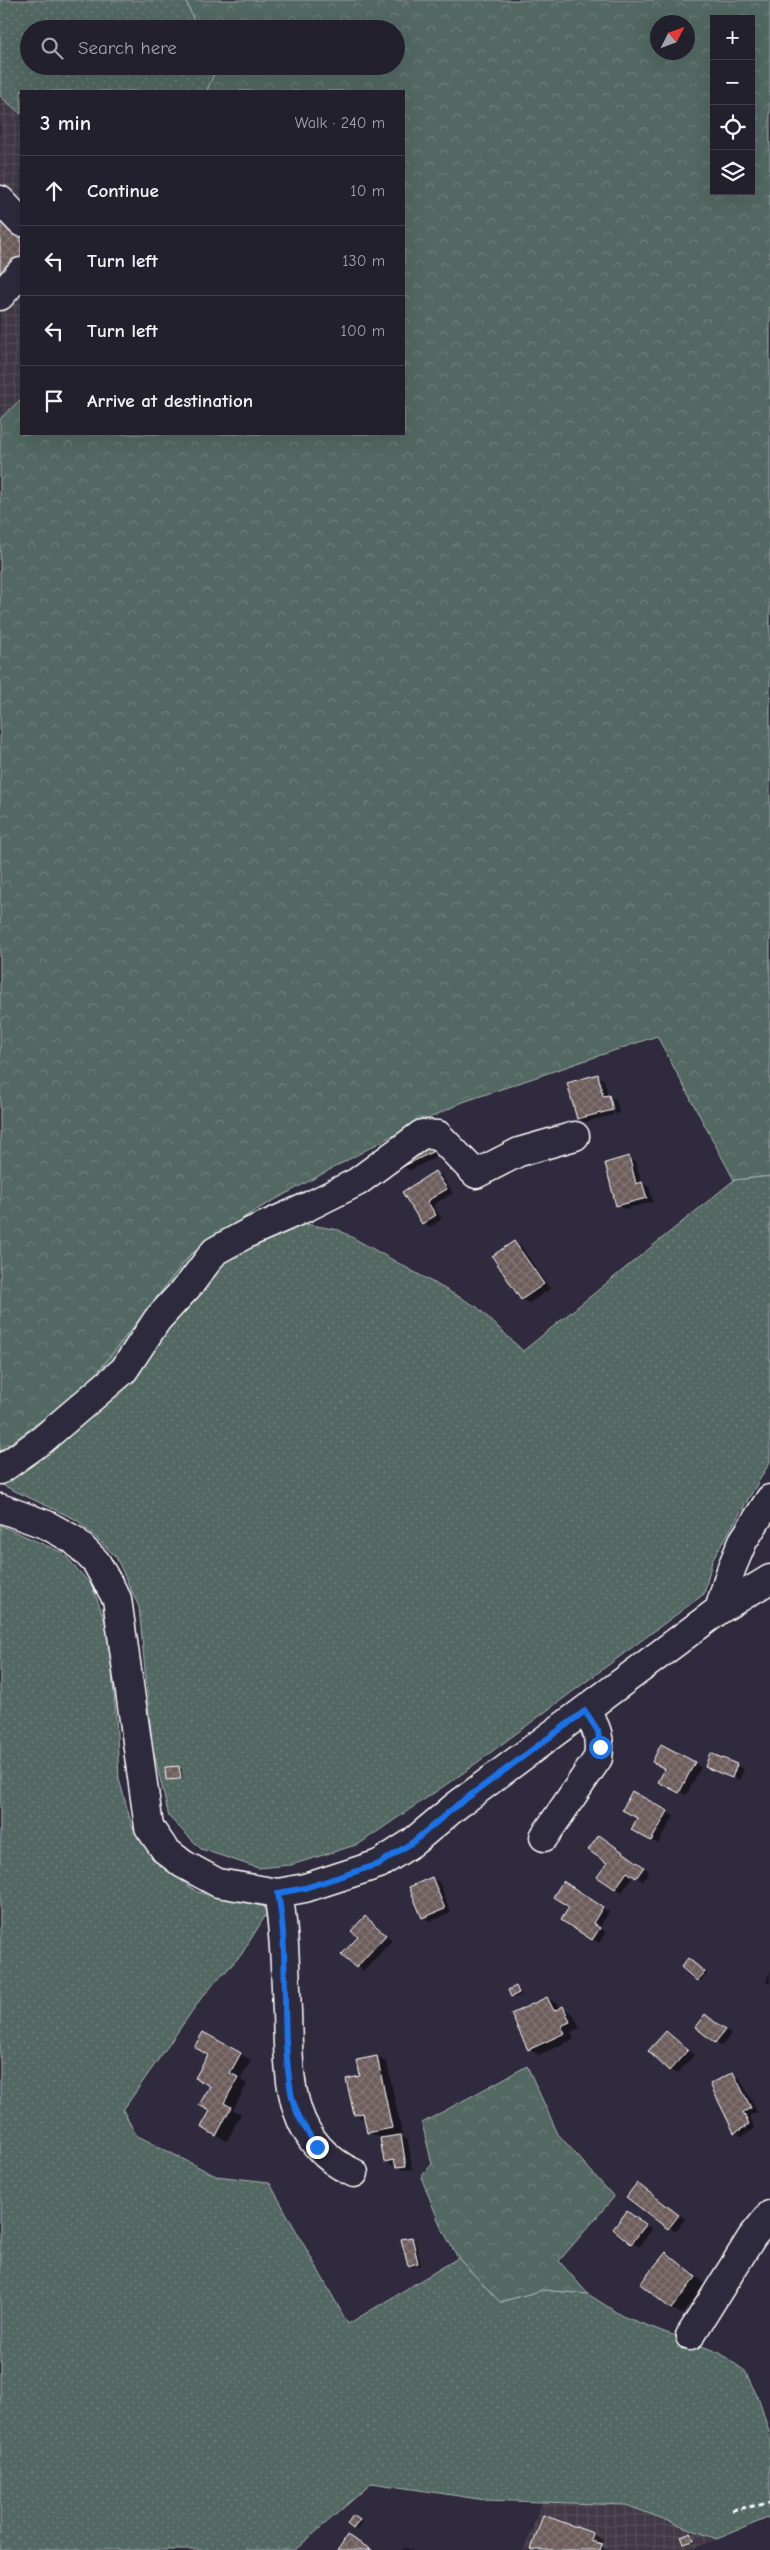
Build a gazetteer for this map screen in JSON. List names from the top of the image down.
{
  "north": "top right",
  "page": {
    "map_buttons": ["+", "−"],
    "search": "Search here",
    "heading": ["3 min", "Walk · 240 m"],
    "list": [
      ["Continue", "10 m"],
      ["Turn left", "130 m"],
      ["Turn left", "100 m"],
      "Arrive at destination"
    ]
  }
}
